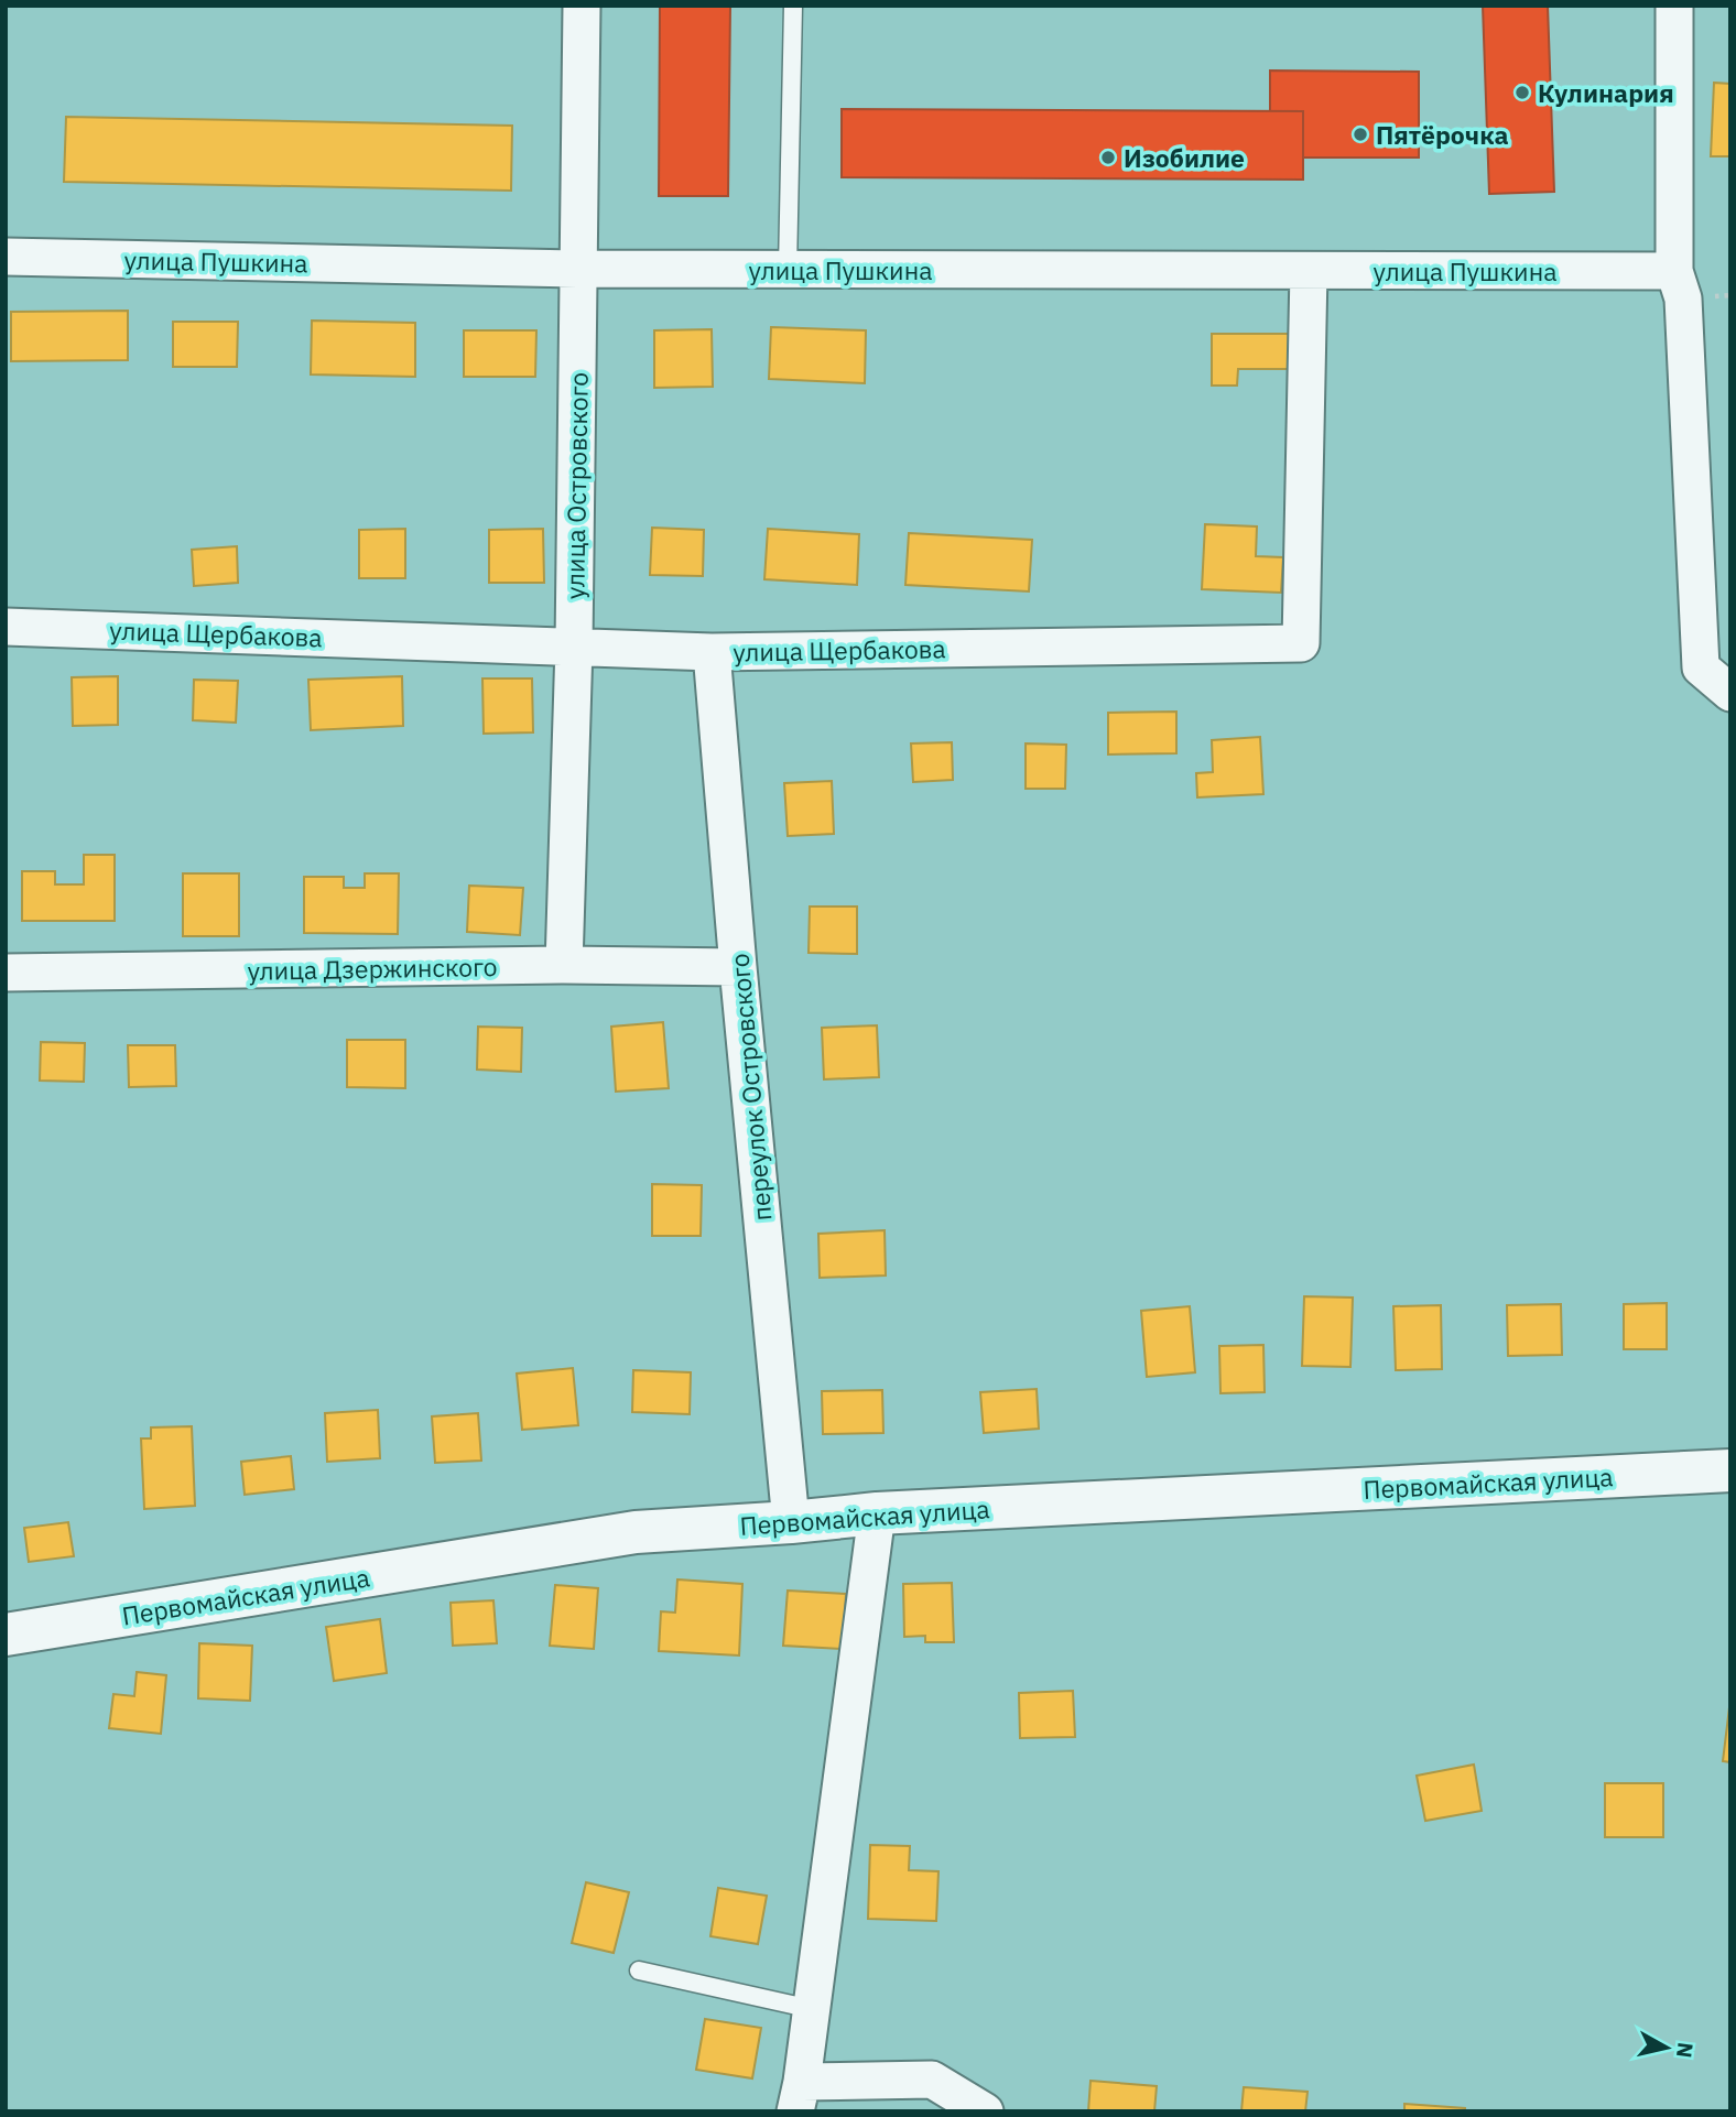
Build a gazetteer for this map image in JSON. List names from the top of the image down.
{
  "streets": {
    "street": [
      "улица Пушкина",
      "улица Островского",
      "улица Щербакова",
      "улица Дзержинского",
      "переулок Островского",
      "Первомайская улица"
    ]
  },
  "crossings": [
    ["улица Пушкина", "улица Островского"],
    ["улица Пушкина", "улица Щербакова"],
    ["улица Островского", "улица Щербакова"],
    ["улица Островского", "улица Дзержинского"],
    ["улица Щербакова", "переулок Островского"],
    ["улица Дзержинского", "переулок Островского"],
    ["переулок Островского", "Первомайская улица"]
  ],
  "places": ["Кулинария", "Пятёрочка", "Изобилие"],
  "north": "right"
}
